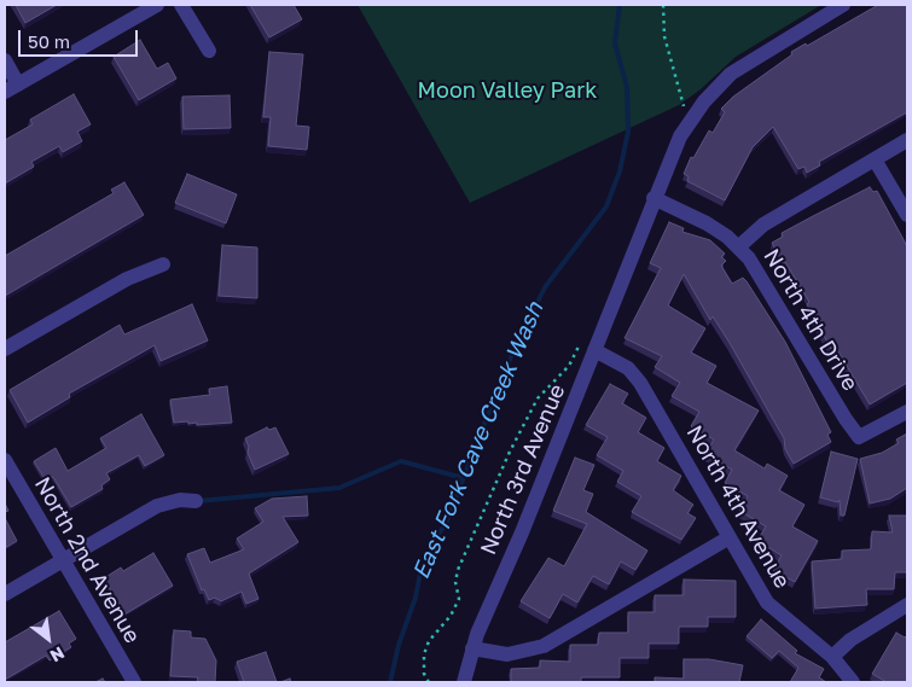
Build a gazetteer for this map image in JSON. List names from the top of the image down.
{
  "streets": {
    "street": [
      "North 4th Drive",
      "North 3rd Avenue",
      "North 4th Avenue",
      "North 2nd Avenue"
    ]
  },
  "crossings": [
    ["North 4th Drive", "North 3rd Avenue"],
    ["North 3rd Avenue", "North 4th Avenue"]
  ],
  "water": ["East Fork Cave Creek Wash"],
  "parks": ["Moon Valley Park"],
  "scale_bar": "50 m",
  "north": "bottom right"
}
